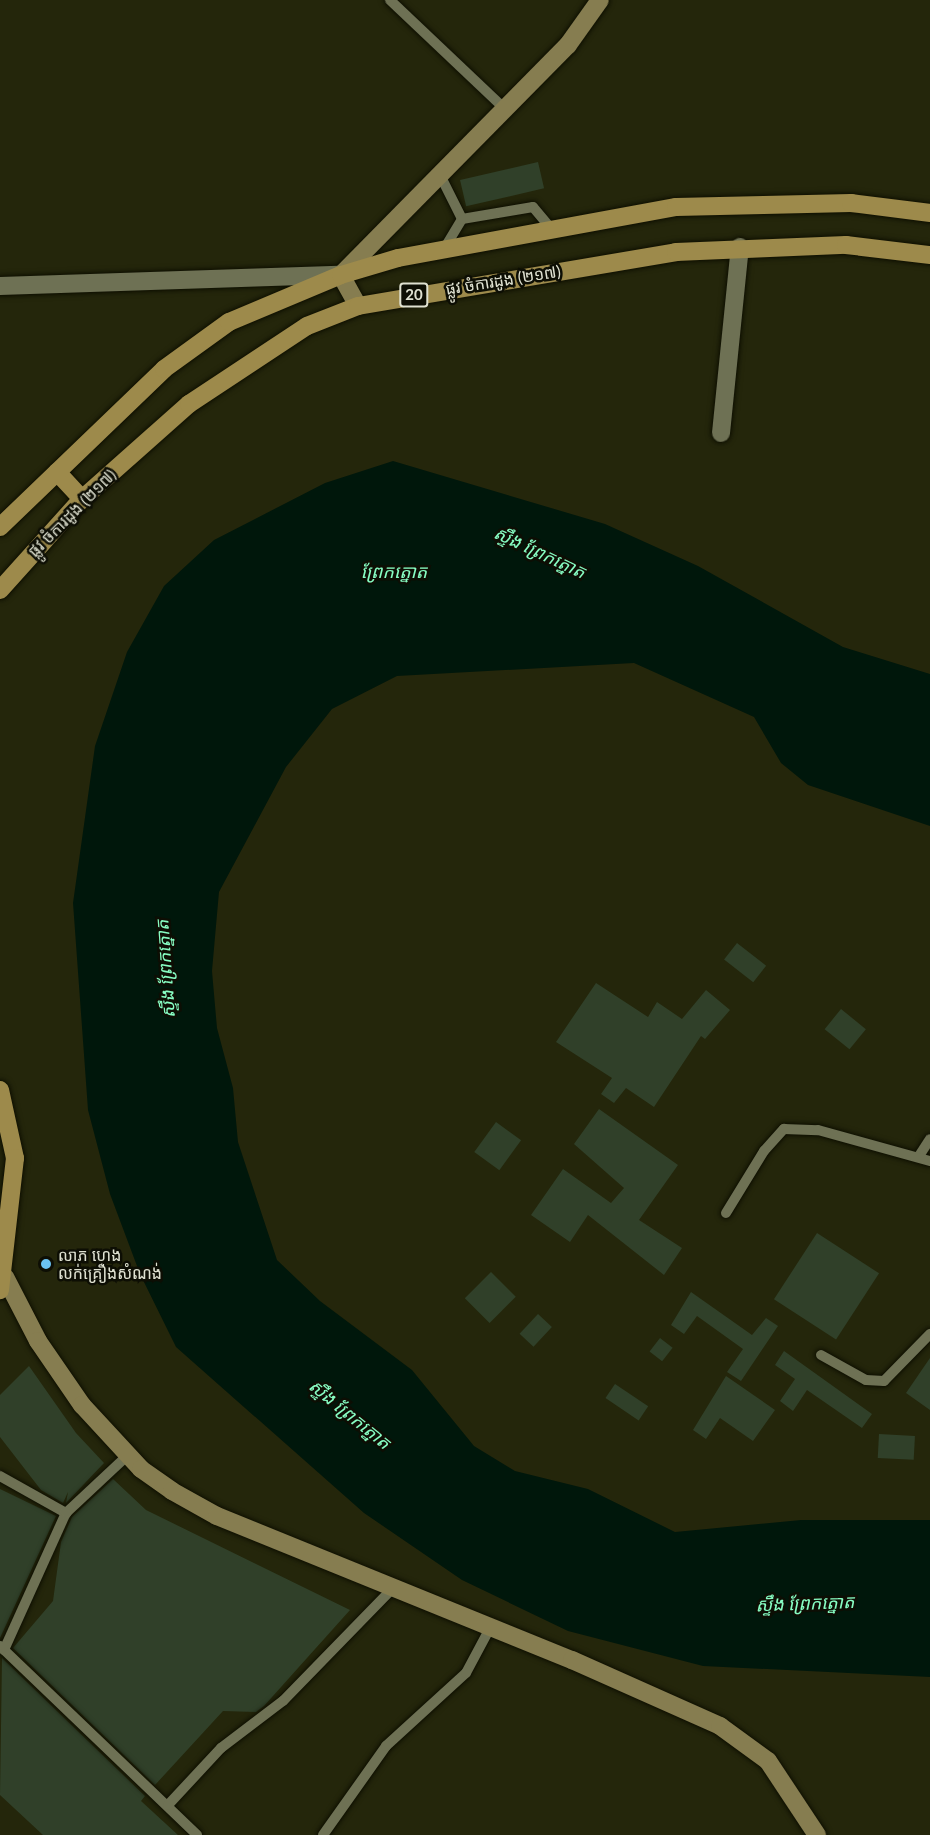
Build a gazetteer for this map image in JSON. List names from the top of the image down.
{
  "streets": {
    "main road": ["ផ្លូវ ចំការដូង (២១៧)", "20"]
  },
  "water": ["ស្ទឹង ព្រែកត្នោត", "ព្រែកត្នោត"],
  "places": ["លាភ ហេង លក់គ្រឿងសំណង់"]
}
